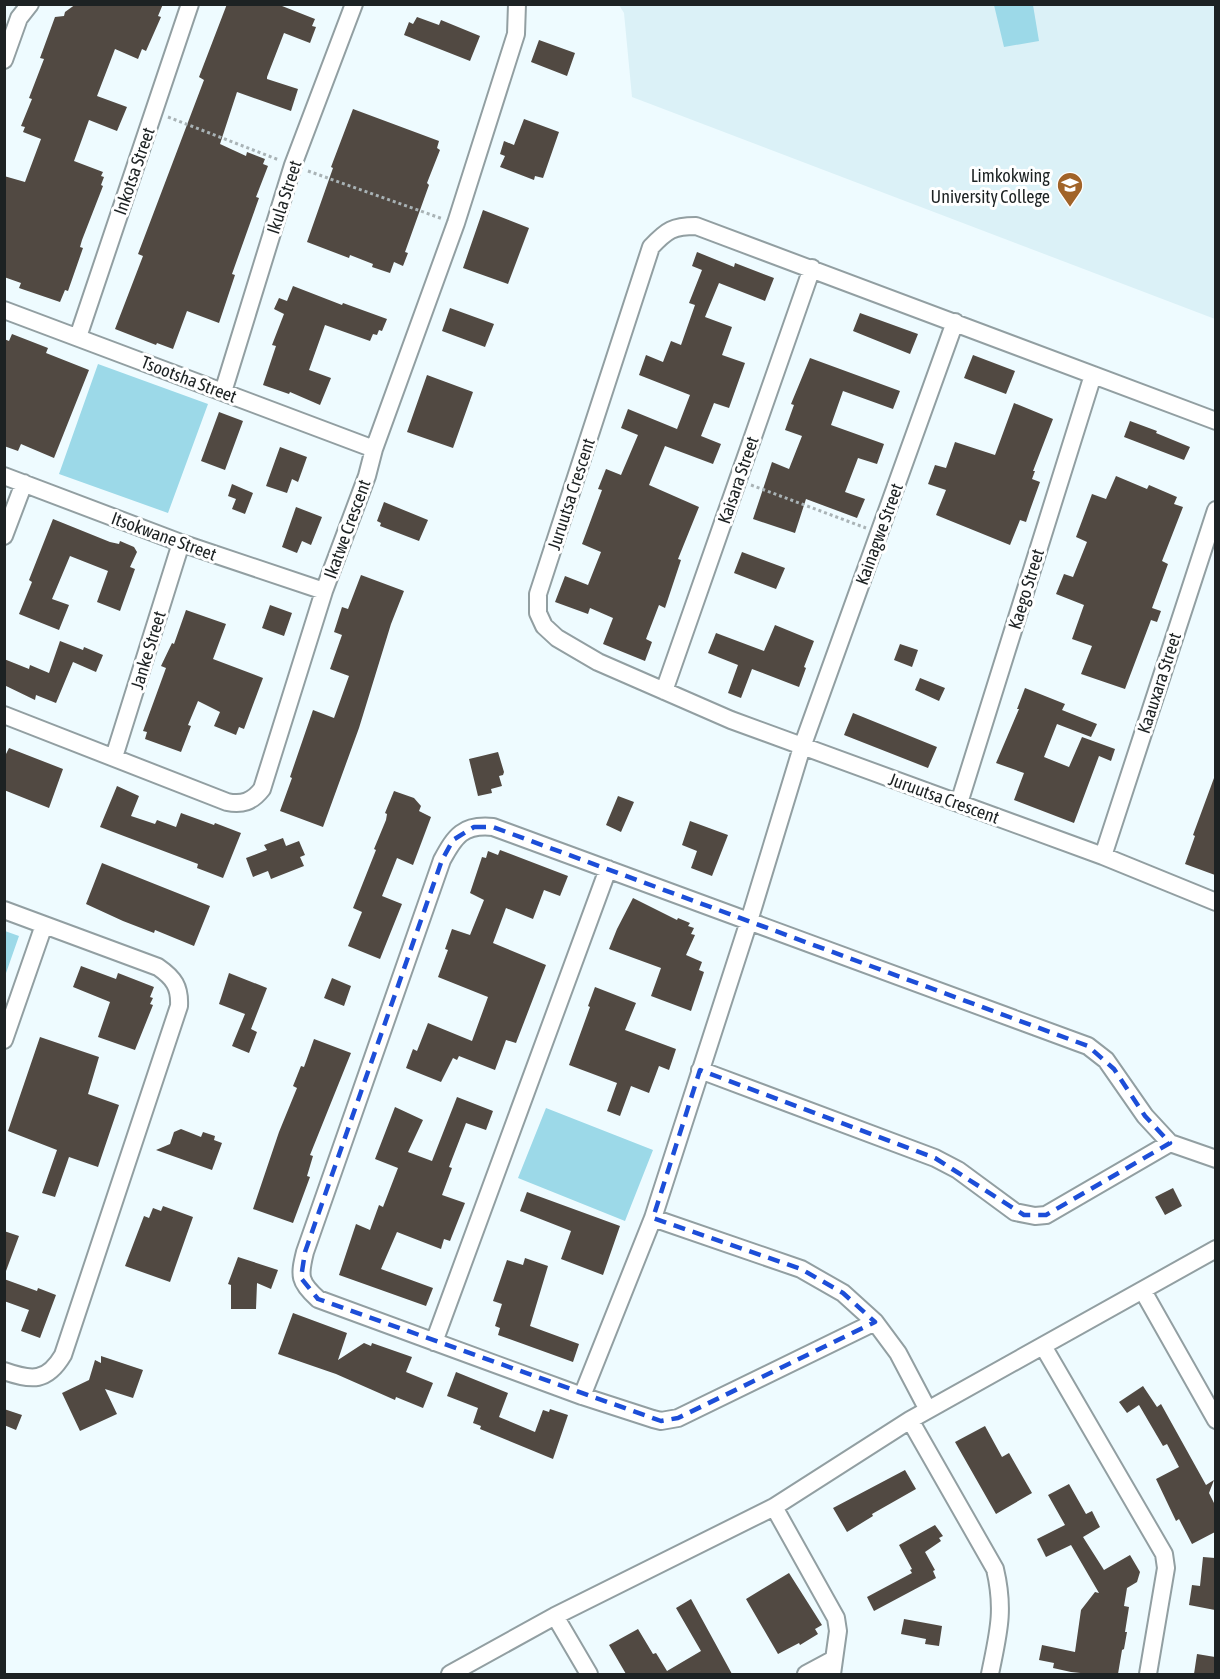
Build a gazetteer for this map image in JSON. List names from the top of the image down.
{
  "streets": {
    "street": [
      "Inkotsa Street",
      "Ikula Street",
      "Tsootsha Street",
      "Kaisara Street",
      "Juruutsa Crescent",
      "Ikatwe Crescent",
      "Kainagwe Street",
      "Itsokwane Street",
      "Kaego Street",
      "Janke Street",
      "Kaauxara Street"
    ]
  },
  "crossings": [
    ["Inkotsa Street", "Tsootsha Street"],
    ["Ikula Street", "Tsootsha Street"],
    ["Tsootsha Street", "Ikatwe Crescent"],
    ["Kaisara Street", "Juruutsa Crescent"],
    ["Juruutsa Crescent", "Kainagwe Street"],
    ["Juruutsa Crescent", "Kaego Street"],
    ["Juruutsa Crescent", "Kaauxara Street"],
    ["Ikatwe Crescent", "Itsokwane Street"],
    ["Ikatwe Crescent", "Janke Street"],
    ["Itsokwane Street", "Janke Street"]
  ],
  "places": {
    "school or university": ["Limkokwing University College"]
  }
}
